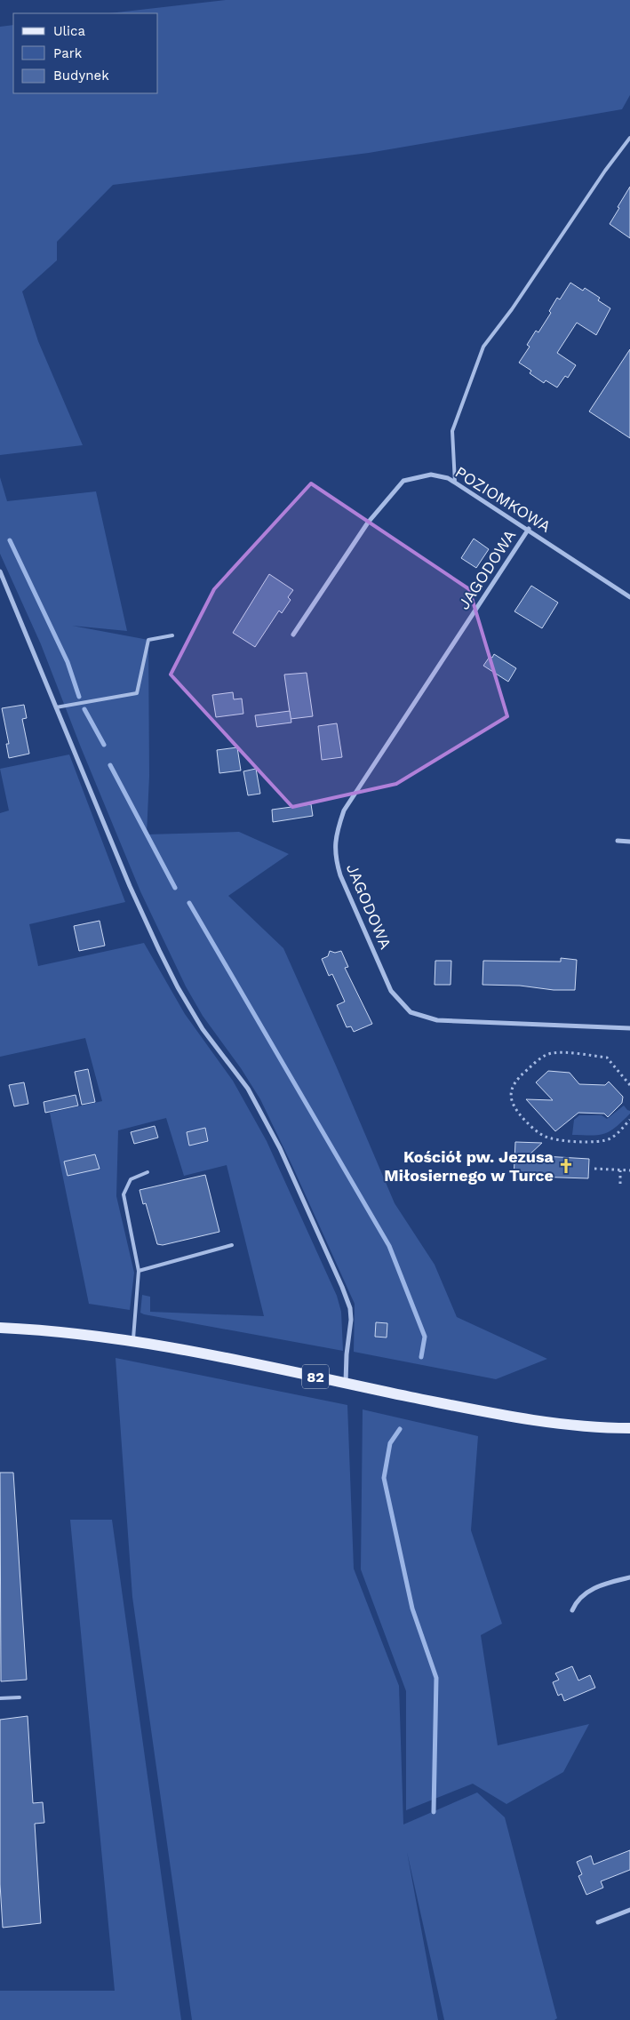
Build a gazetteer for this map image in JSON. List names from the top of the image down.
{
  "streets": {
    "main road": ["82"],
    "street": ["POZIOMKOWA", "JAGODOWA"]
  },
  "crossings": [
    ["POZIOMKOWA", "JAGODOWA"]
  ],
  "places": {
    "church": ["Kościół pw. Jezusa Miłosiernego w Turce"]
  },
  "legend": ["Ulica", "Park", "Budynek"]
}
